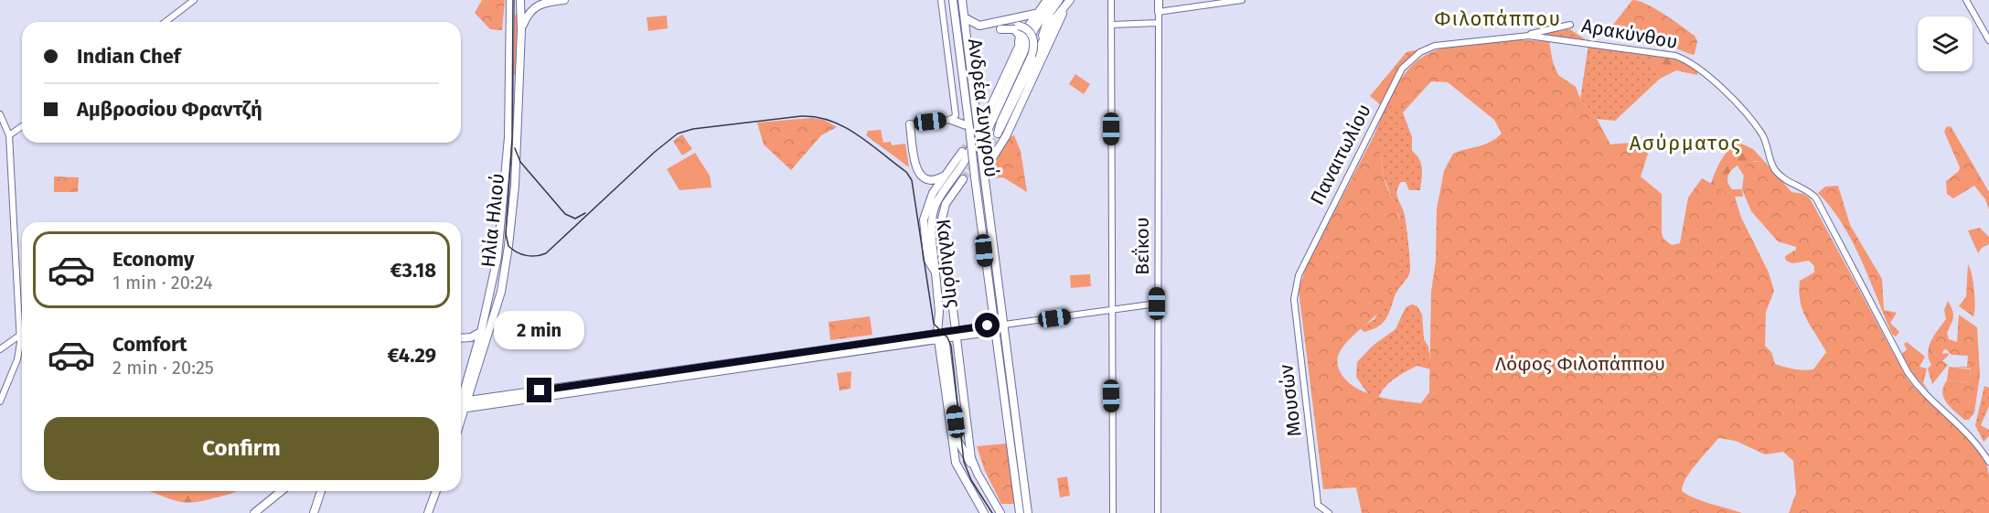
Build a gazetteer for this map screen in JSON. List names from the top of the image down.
{
  "streets": {
    "highway": ["Ανδρέα Συγγρού"],
    "main road": ["Ηλία Ηλιού", "Καλλιρόης"],
    "street": [
      "Αρακύνθου",
      "Παναιτωλίου",
      "Βεΐκου",
      "Μουσών"
    ]
  },
  "crossings": [
    ["Αρακύνθου", "Παναιτωλίου"],
    ["Παναιτωλίου", "Μουσών"]
  ],
  "districts": ["Φιλοπάππου", "Ασύρματος"],
  "parks": ["Λόφος Φιλοπάππου"],
  "page": {
    "banner": ["Indian Chef", "Αμβροσίου Φραντζή"],
    "list": [
      {
        "name": "Economy",
        "note": "1 min · 20:24",
        "value": "€3.18"
      },
      {
        "name": "Comfort",
        "note": "2 min · 20:25",
        "value": "€4.29"
      }
    ],
    "bubble": "2 min",
    "buttons": "Confirm"
  }
}
